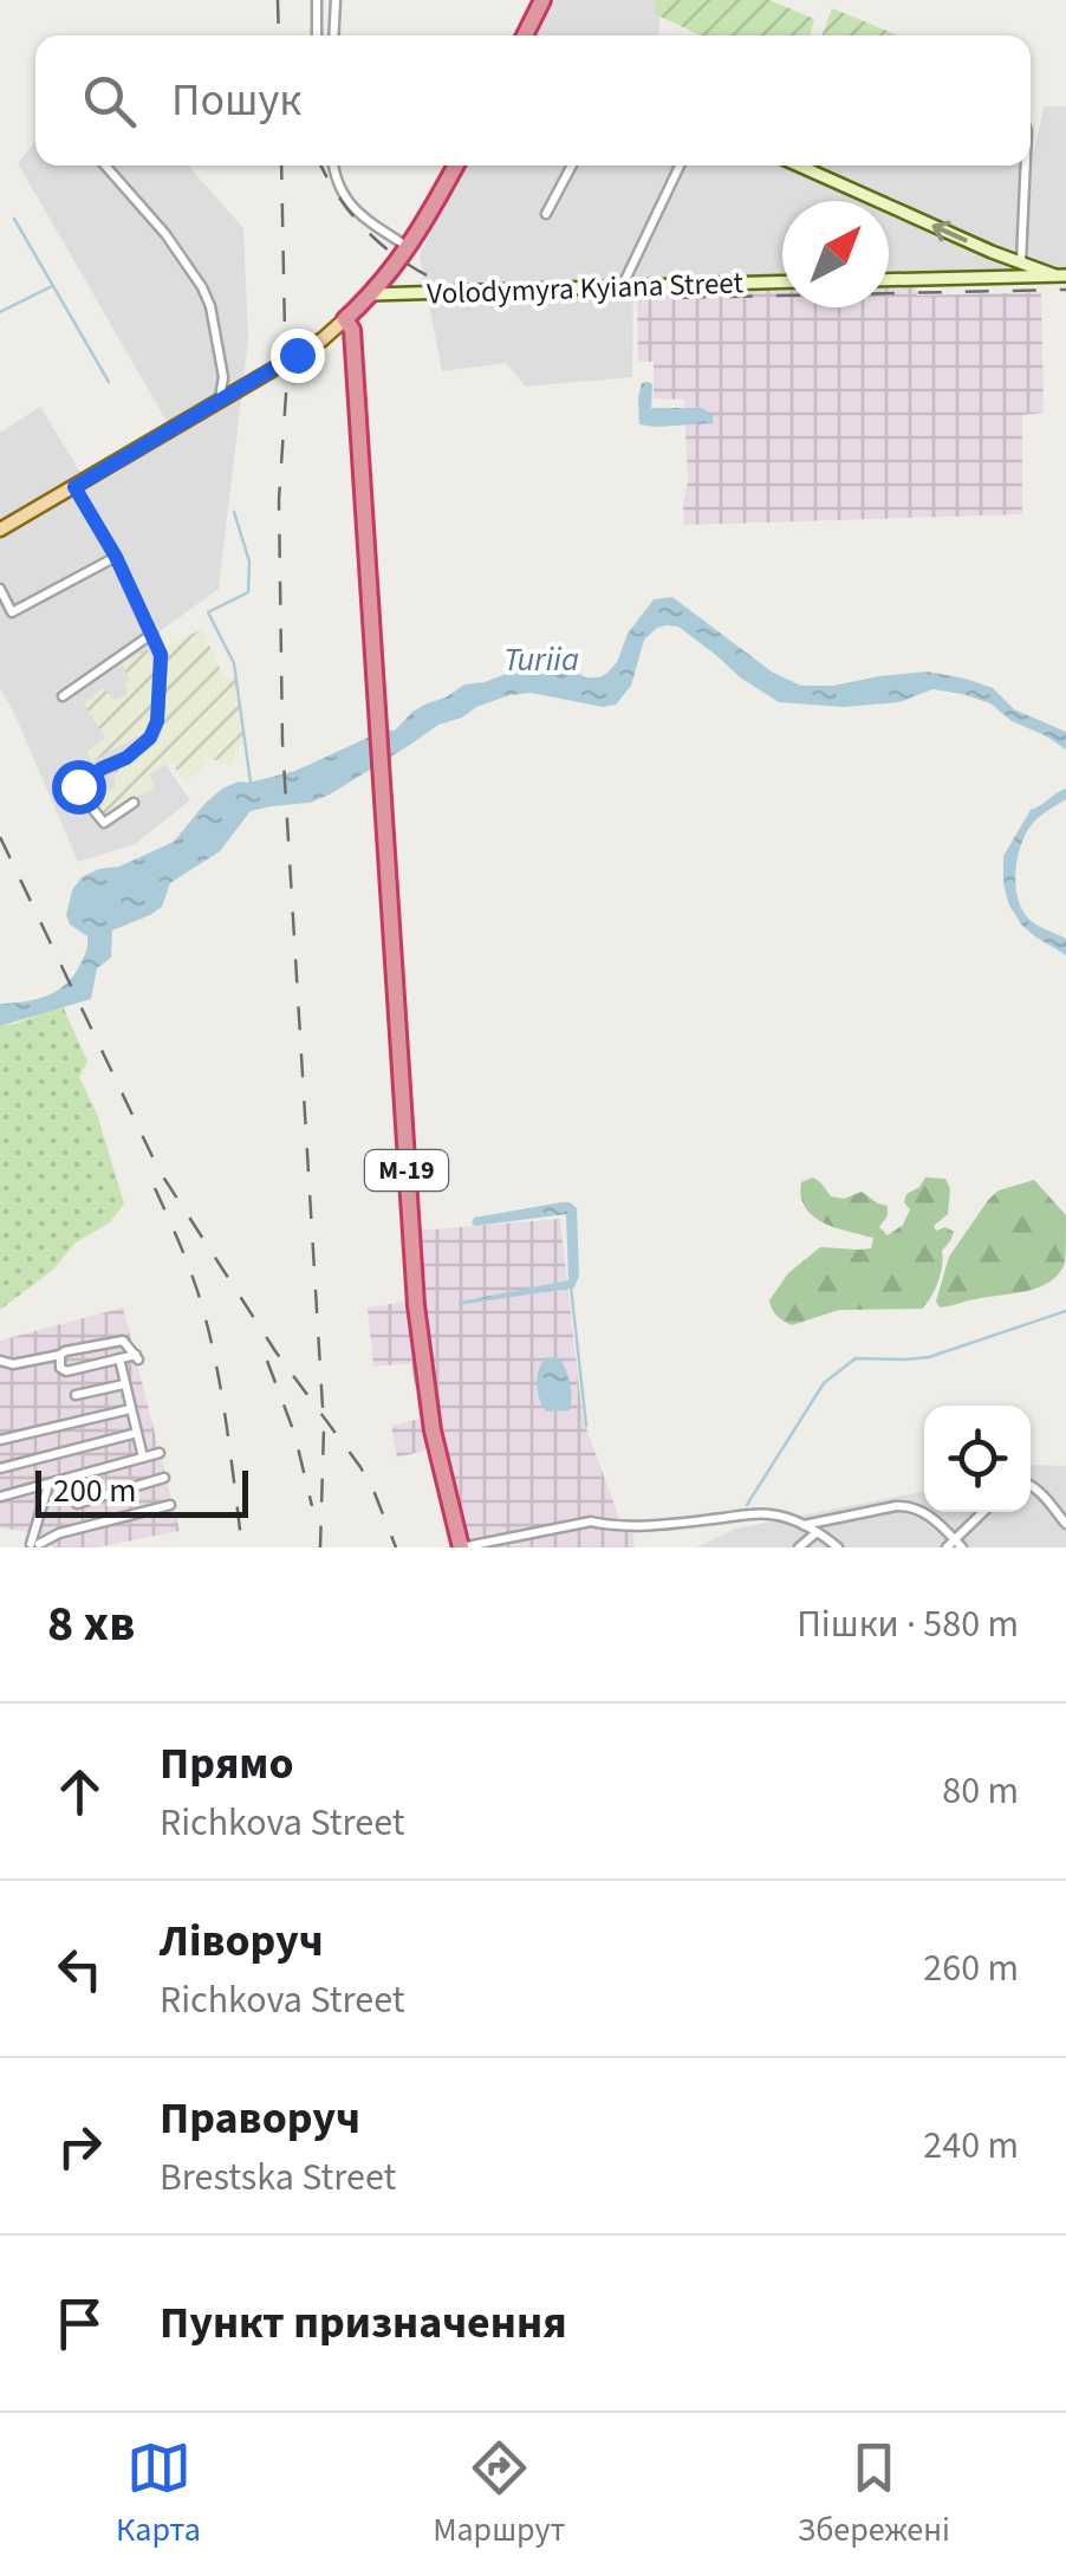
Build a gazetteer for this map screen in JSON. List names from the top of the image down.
{
  "streets": {
    "highway": ["М-19"],
    "main road": ["Volodymyra Kyiana Street"]
  },
  "water": ["Turiia"],
  "scale_bar": "200 m",
  "north": "top right",
  "page": {
    "search": "Пошук",
    "scale": "200 m",
    "heading": ["8 хв", "Пішки · 580 m"],
    "list": [
      ["Прямо", "Richkova Street", "80 m"],
      ["Ліворуч", "Richkova Street", "260 m"],
      ["Праворуч", "Brestska Street", "240 m"],
      "Пункт призначення"
    ],
    "nav": ["Карта", "Маршрут", "Збережені"]
  }
}
